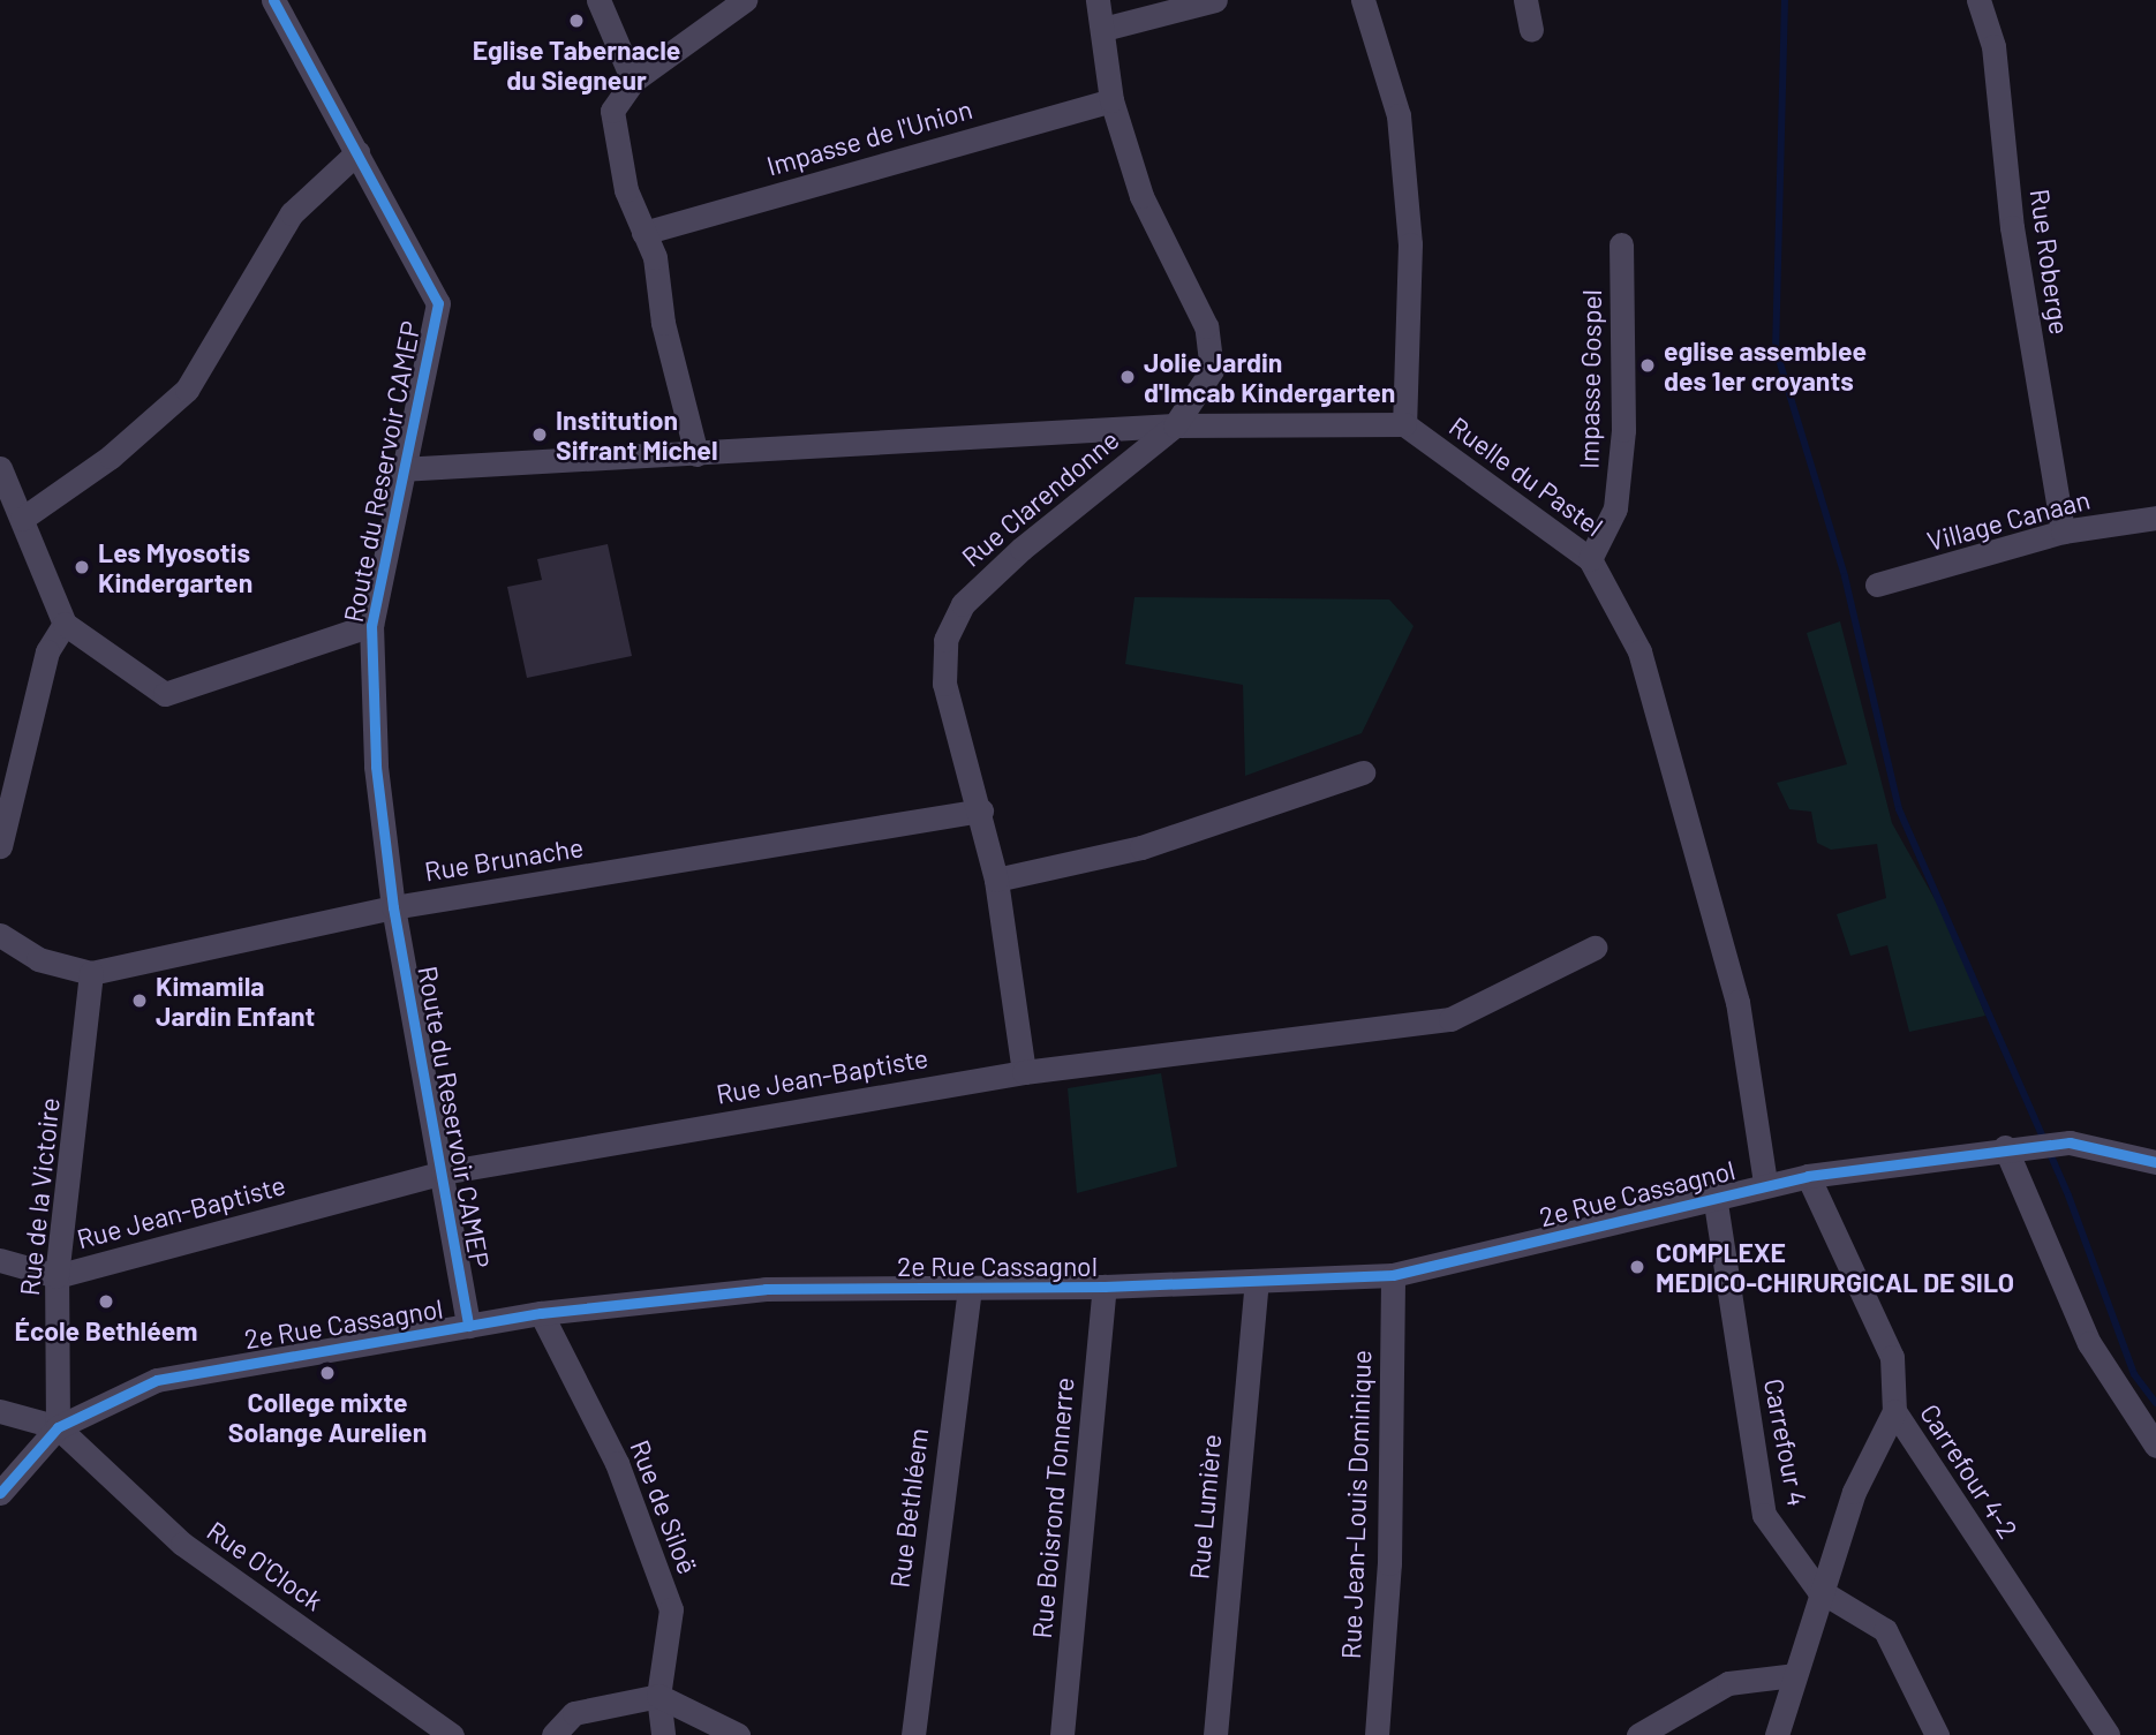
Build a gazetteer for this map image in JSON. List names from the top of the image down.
{
  "streets": {
    "street": [
      "Impasse de l'Union",
      "Rue Roberge",
      "Impasse Gospel",
      "Route du Reservoir CAMEP",
      "Ruelle du Pastel",
      "Rue Clarendonne",
      "Village Canaan",
      "Rue Brunache",
      "Rue Jean-Baptiste",
      "2e Rue Cassagnol",
      "Rue de la Victoire",
      "Carrefour 4",
      "Carrefour 4-2",
      "Rue Jean-Louis Dominique",
      "Rue de Siloë",
      "Rue Lumière",
      "Rue Bethléem",
      "Rue Boisrond Tonnerre",
      "Rue O'Clock"
    ]
  },
  "crossings": [
    ["Impasse de l'Union", "Rue Clarendonne"],
    ["Rue Roberge", "Village Canaan"],
    ["Impasse Gospel", "Ruelle du Pastel"],
    ["Route du Reservoir CAMEP", "Rue Brunache"],
    ["Route du Reservoir CAMEP", "Rue Jean-Baptiste"],
    ["Route du Reservoir CAMEP", "2e Rue Cassagnol"],
    ["Ruelle du Pastel", "2e Rue Cassagnol"],
    ["Rue Clarendonne", "Rue Brunache"],
    ["Rue Clarendonne", "Rue Jean-Baptiste"],
    ["Rue Brunache", "Rue de la Victoire"],
    ["Rue Jean-Baptiste", "Rue de la Victoire"],
    ["2e Rue Cassagnol", "Rue de la Victoire"],
    ["2e Rue Cassagnol", "Carrefour 4"],
    ["2e Rue Cassagnol", "Carrefour 4-2"],
    ["2e Rue Cassagnol", "Rue Jean-Louis Dominique"],
    ["2e Rue Cassagnol", "Rue de Siloë"],
    ["2e Rue Cassagnol", "Rue Lumière"],
    ["2e Rue Cassagnol", "Rue Bethléem"],
    ["2e Rue Cassagnol", "Rue Boisrond Tonnerre"],
    ["2e Rue Cassagnol", "Rue O'Clock"],
    ["Rue de la Victoire", "Rue O'Clock"]
  ],
  "places": [
    "Eglise Tabernacle du Siegneur",
    "eglise assemblee des 1er croyants",
    "Jolie Jardin d'Imcab Kindergarten",
    "Institution Sifrant Michel",
    "Les Myosotis Kindergarten",
    "Kimamila Jardin Enfant",
    "COMPLEXE MEDICO-CHIRURGICAL DE SILO",
    "École Bethléem",
    "College mixte Solange Aurelien"
  ]
}
